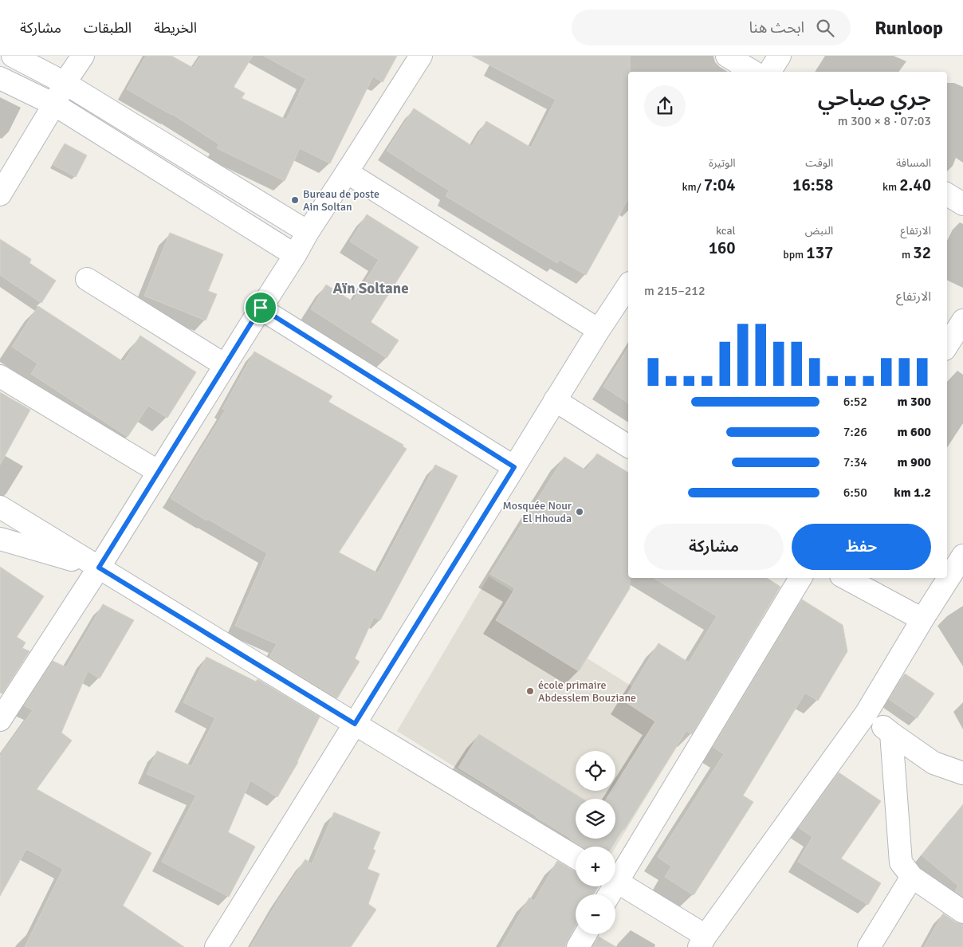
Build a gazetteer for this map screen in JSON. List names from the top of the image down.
{
  "districts": ["Aïn Soltane"],
  "places": ["Bureau de poste Ain Soltan", "Mosquée Nour El Hhouda", "école primaire Abdesslem Bouziane"],
  "page": {
    "header": "Runloop",
    "search": "ابحث هنا",
    "nav": ["الخريطة", "الطبقات", "مشاركة"],
    "heading": ["جري صباحي", "07:03 · 8 × 300 m"],
    "stats": [
      ["المسافة", "2.40 km"],
      ["الوقت", "16:58"],
      ["الوتيرة", "7:04 /km"],
      ["الارتفاع", "32 m"],
      ["النبض", "137 bpm"],
      ["kcal", "160"]
    ],
    "chart": ["الارتفاع", "212–215 m"],
    "list": [
      {
        "name": "300 m",
        "note": "6:52"
      },
      {
        "name": "600 m",
        "note": "7:26"
      },
      {
        "name": "900 m",
        "note": "7:34"
      },
      {
        "name": "1.2 km",
        "note": "6:50"
      }
    ],
    "buttons": ["حفظ", "مشاركة"],
    "map_buttons": ["+", "−"]
  }
}
